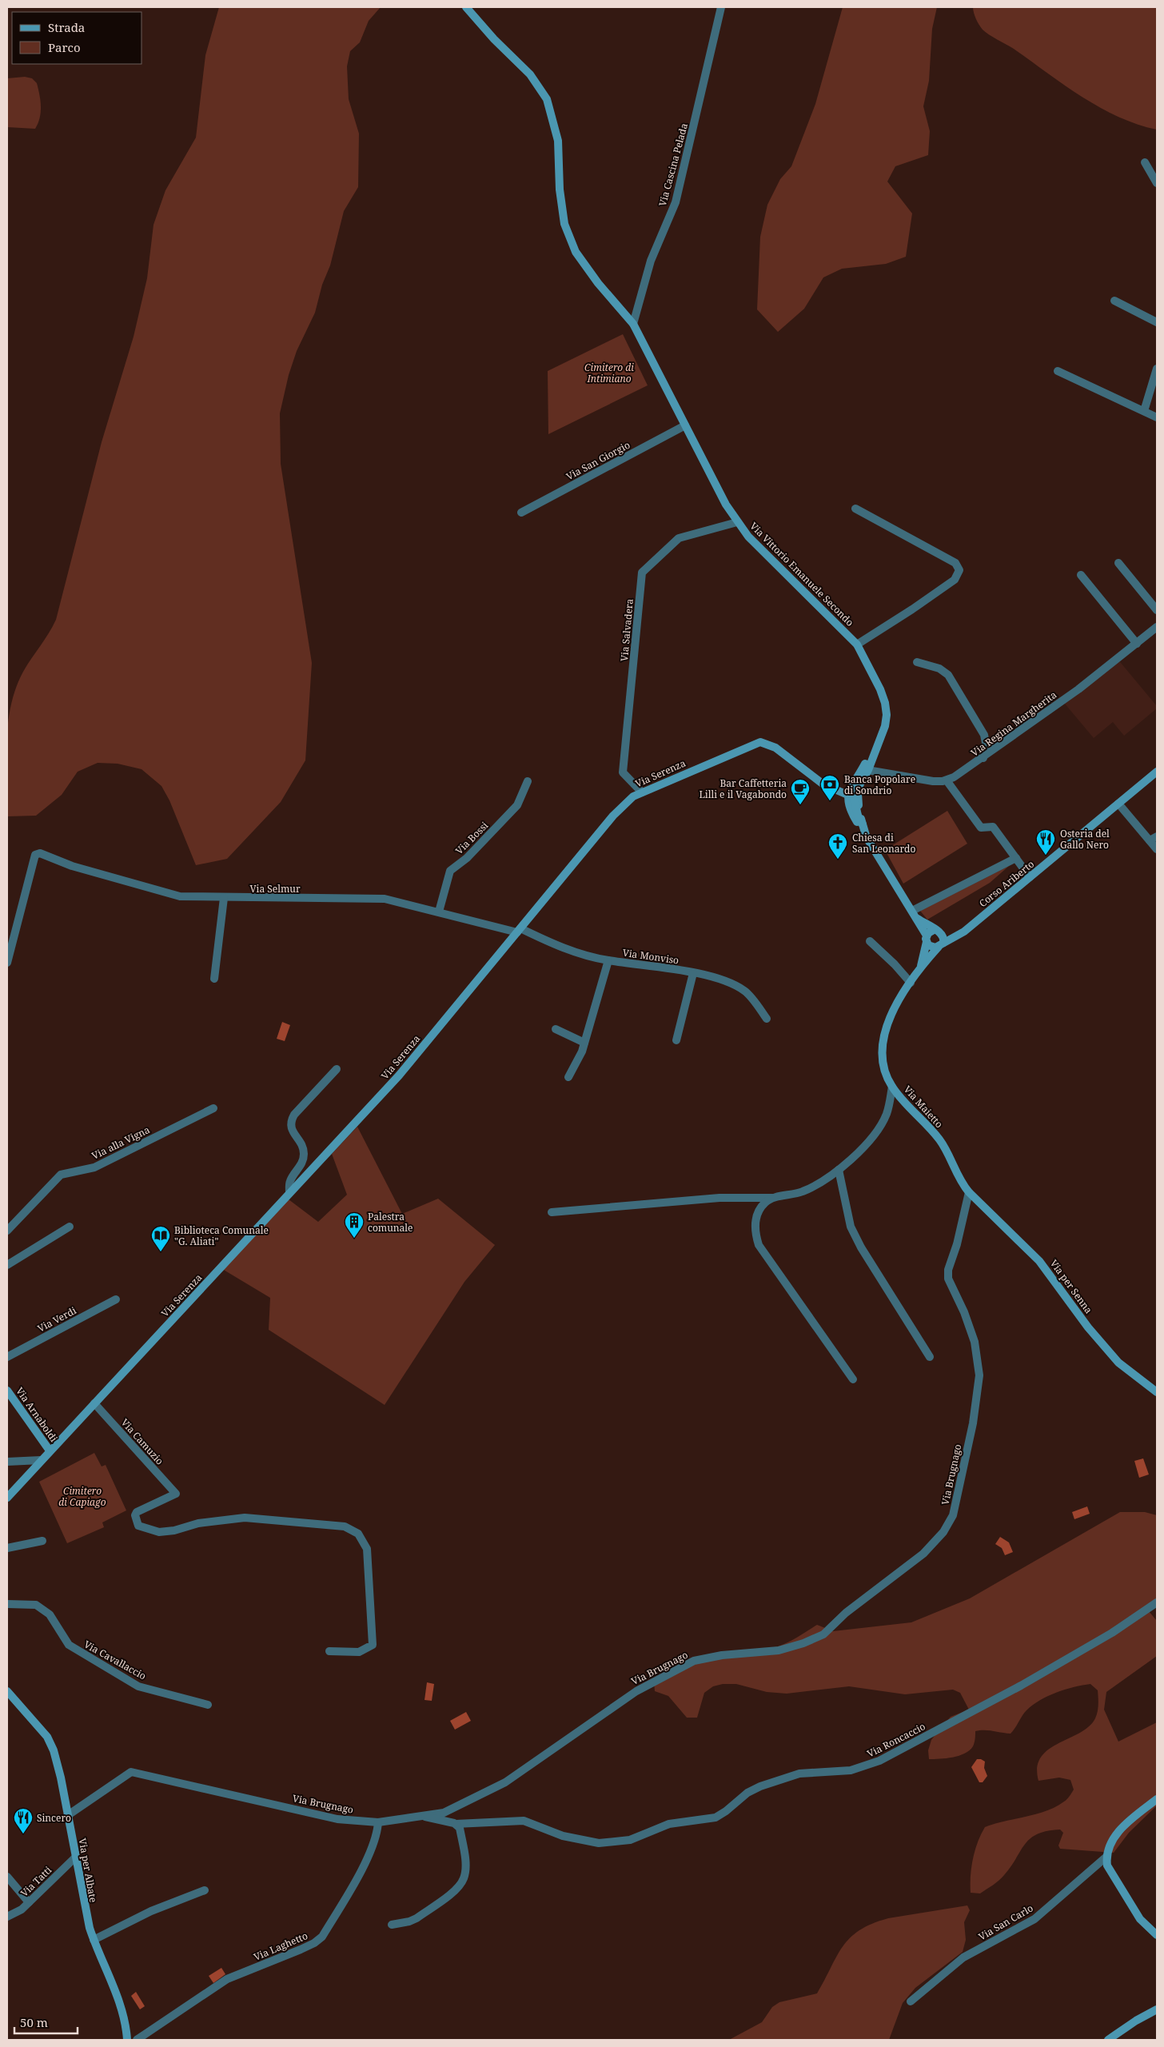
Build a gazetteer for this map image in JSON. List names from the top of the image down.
{
  "streets": {
    "street": [
      "Via Cascina Pelada",
      "Via San Giorgio",
      "Via Vittorio Emanuele Secondo",
      "Via Salvadera",
      "Via Regina Margherita",
      "Via Serenza",
      "Via Bossi",
      "Corso Ariberto",
      "Via Selmur",
      "Via Monviso",
      "Via Maietto",
      "Via alla Vigna",
      "Via per Senna",
      "Via Verdi",
      "Via Arnaboldi",
      "Via Camuzio",
      "Via Brugnago",
      "Via Cavallaccio",
      "Via Roncaccio",
      "Via per Albate",
      "Via Tatti",
      "Via San Carlo",
      "Via Laghetto"
    ]
  },
  "crossings": [
    ["Via Cascina Pelada", "Via Vittorio Emanuele Secondo"],
    ["Via San Giorgio", "Via Vittorio Emanuele Secondo"],
    ["Via Vittorio Emanuele Secondo", "Via Salvadera"],
    ["Via Vittorio Emanuele Secondo", "Via Serenza"],
    ["Via Vittorio Emanuele Secondo", "Via Maietto"],
    ["Via Salvadera", "Via Serenza"],
    ["Via Serenza", "Via Selmur"],
    ["Via Serenza", "Via Monviso"],
    ["Via Serenza", "Via Arnaboldi"],
    ["Via Serenza", "Via Camuzio"],
    ["Via Bossi", "Via Selmur"],
    ["Corso Ariberto", "Via Maietto"],
    ["Via Selmur", "Via Monviso"],
    ["Via Maietto", "Via per Senna"],
    ["Via Maietto", "Via Brugnago"],
    ["Via per Senna", "Via Brugnago"],
    ["Via Brugnago", "Via Roncaccio"],
    ["Via Brugnago", "Via per Albate"],
    ["Via Brugnago", "Via Laghetto"],
    ["Via per Albate", "Via Tatti"]
  ],
  "parks": ["Cimitero di Intimiano", "Cimitero di Capiago"],
  "places": {
    "bank": ["Banca Popolare di Sondrio"],
    "cafe": ["Bar Caffetteria Lilli e il Vagabondo"],
    "restaurant": ["Osteria del Gallo Nero", "Sincero"],
    "church": ["Chiesa di San Leonardo"],
    "building": ["Palestra comunale"],
    "library": ["Biblioteca Comunale \"G. Aliati\""]
  },
  "legend": ["Strada", "Parco"],
  "scale_bar": "50 m"
}
